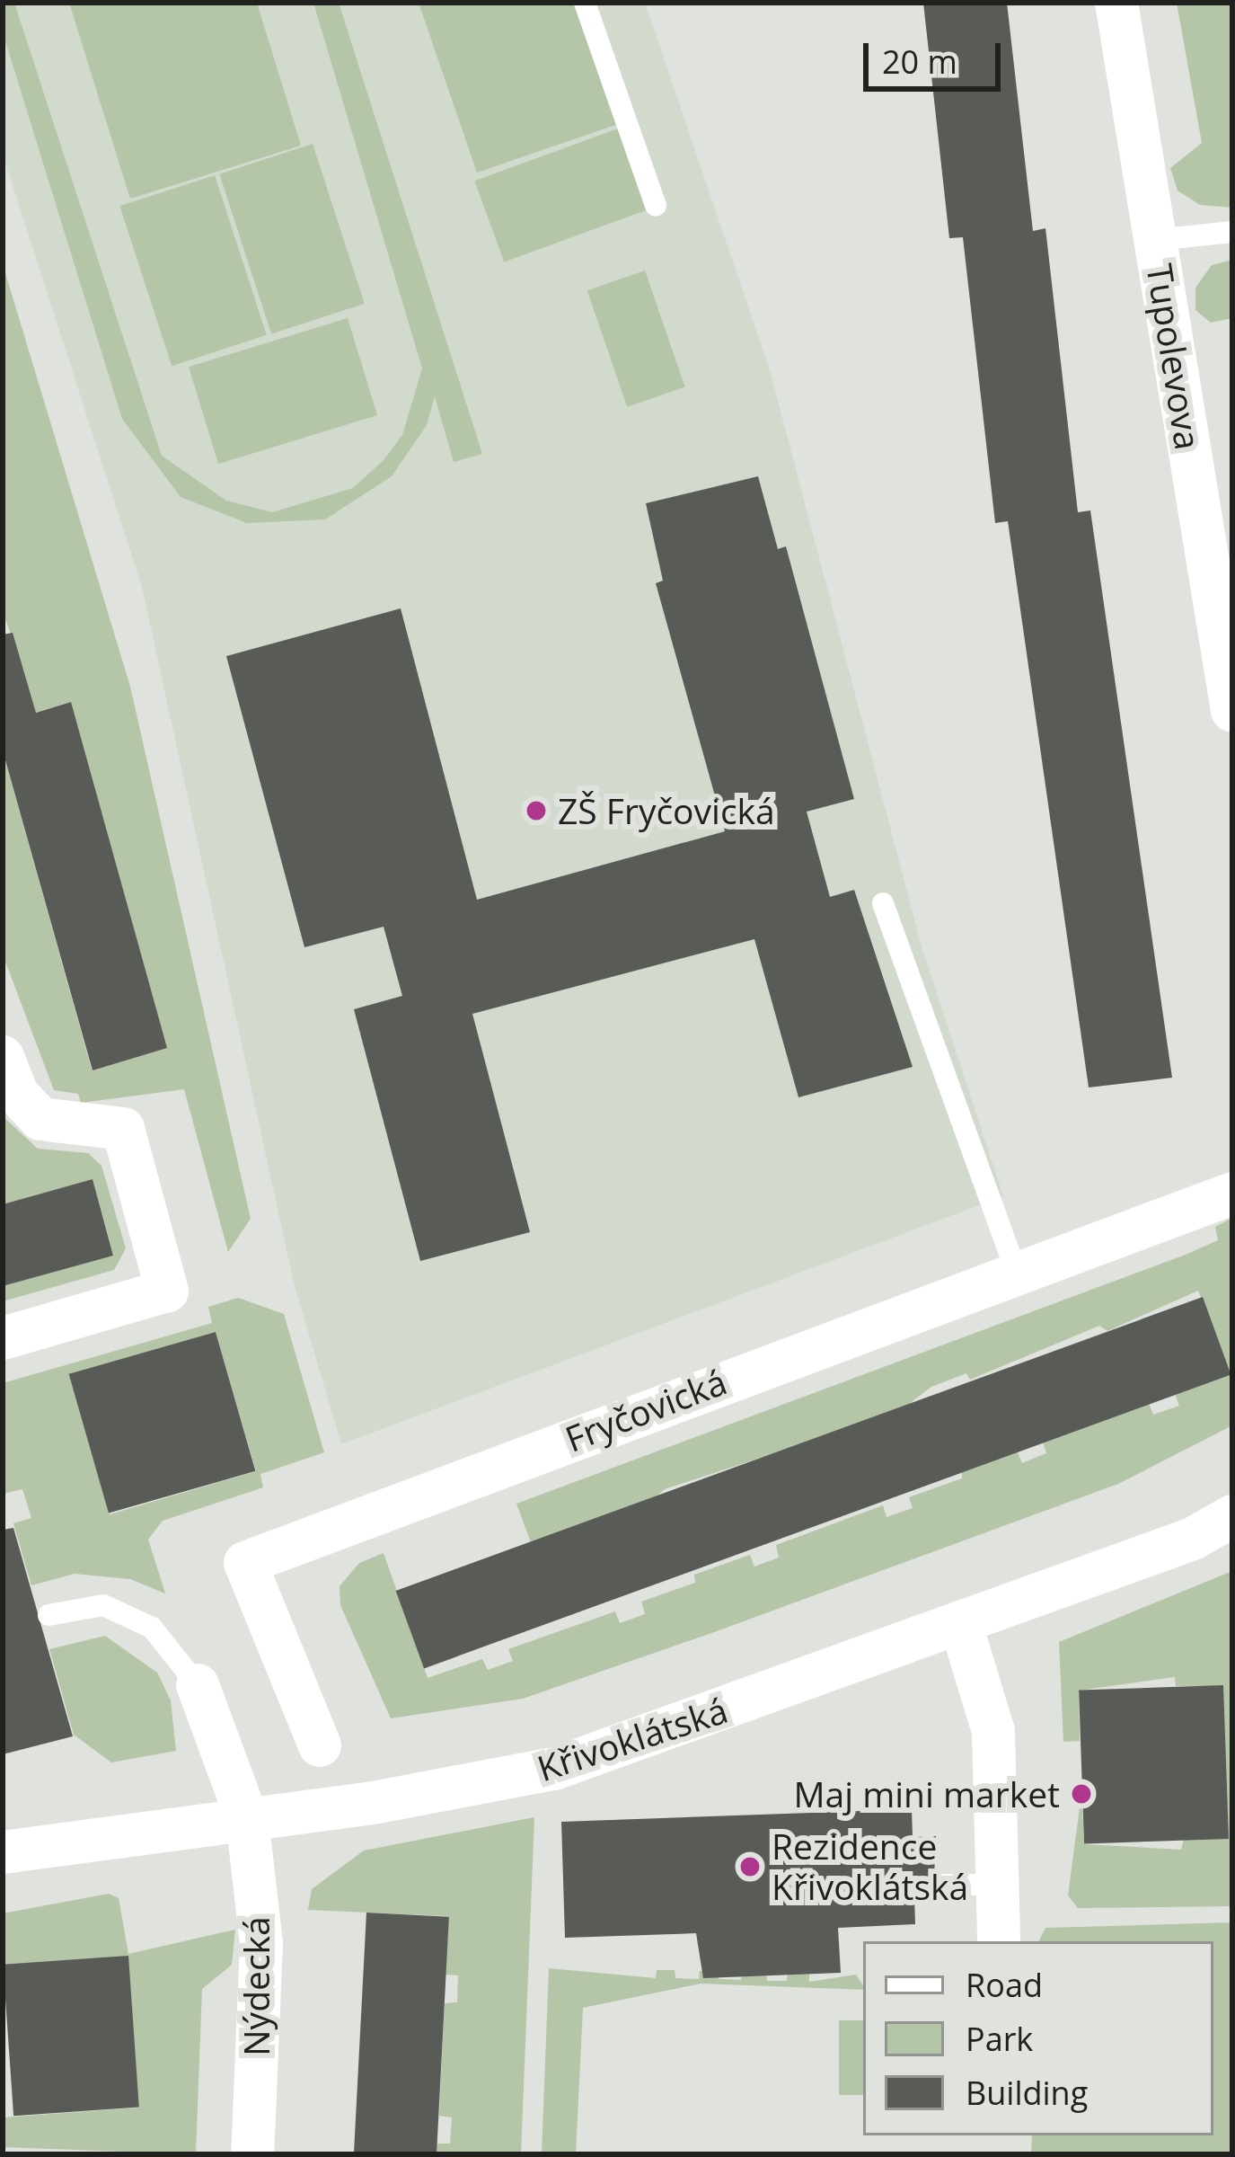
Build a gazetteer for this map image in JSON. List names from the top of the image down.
{
  "streets": {
    "street": [
      "Tupolevova",
      "Fryčovická",
      "Křivoklátská",
      "Nýdecká"
    ]
  },
  "crossings": [
    ["Křivoklátská", "Nýdecká"]
  ],
  "places": ["ZŠ Fryčovická", "Maj mini market", "Rezidence Křivoklátská"],
  "legend": ["Road", "Park", "Building"],
  "scale_bar": "20 m"
}
